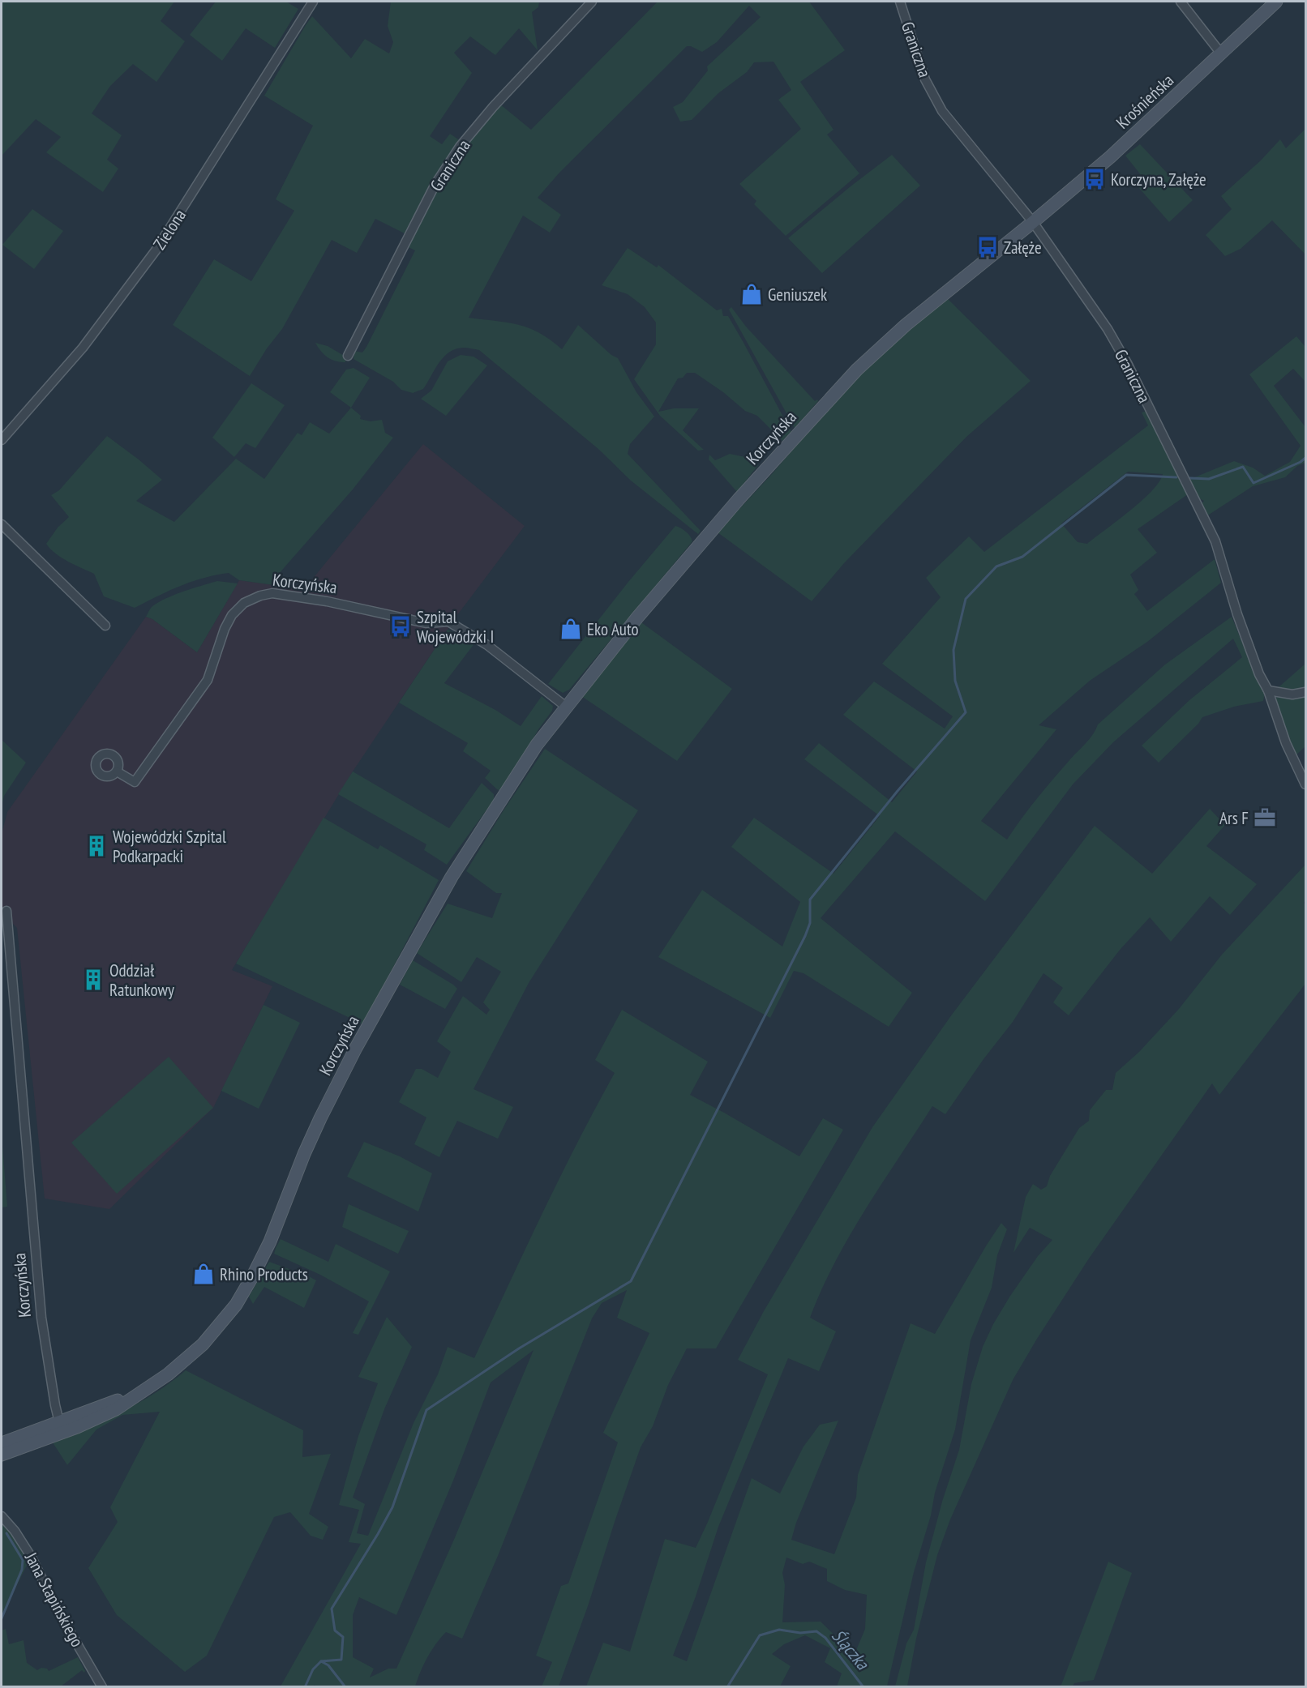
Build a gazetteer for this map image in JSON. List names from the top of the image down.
{
  "streets": {
    "main road": ["Krośnieńska", "Korczyńska"],
    "street": ["Graniczna", "Zielona", "Jana Stapińskiego"]
  },
  "crossings": [
    ["Graniczna", "Krośnieńska"],
    ["Graniczna", "Korczyńska"],
    ["Krośnieńska", "Korczyńska"]
  ],
  "water": ["Ślączka"],
  "places": {
    "bus stop": ["Korczyna, Załęże", "Załęże", "Szpital Wojewódzki I"],
    "shop": ["Geniuszek", "Eko Auto", "Rhino Products"],
    "office": ["Ars F"],
    "building": ["Wojewódzki Szpital Podkarpacki", "Oddział Ratunkowy"]
  }
}
